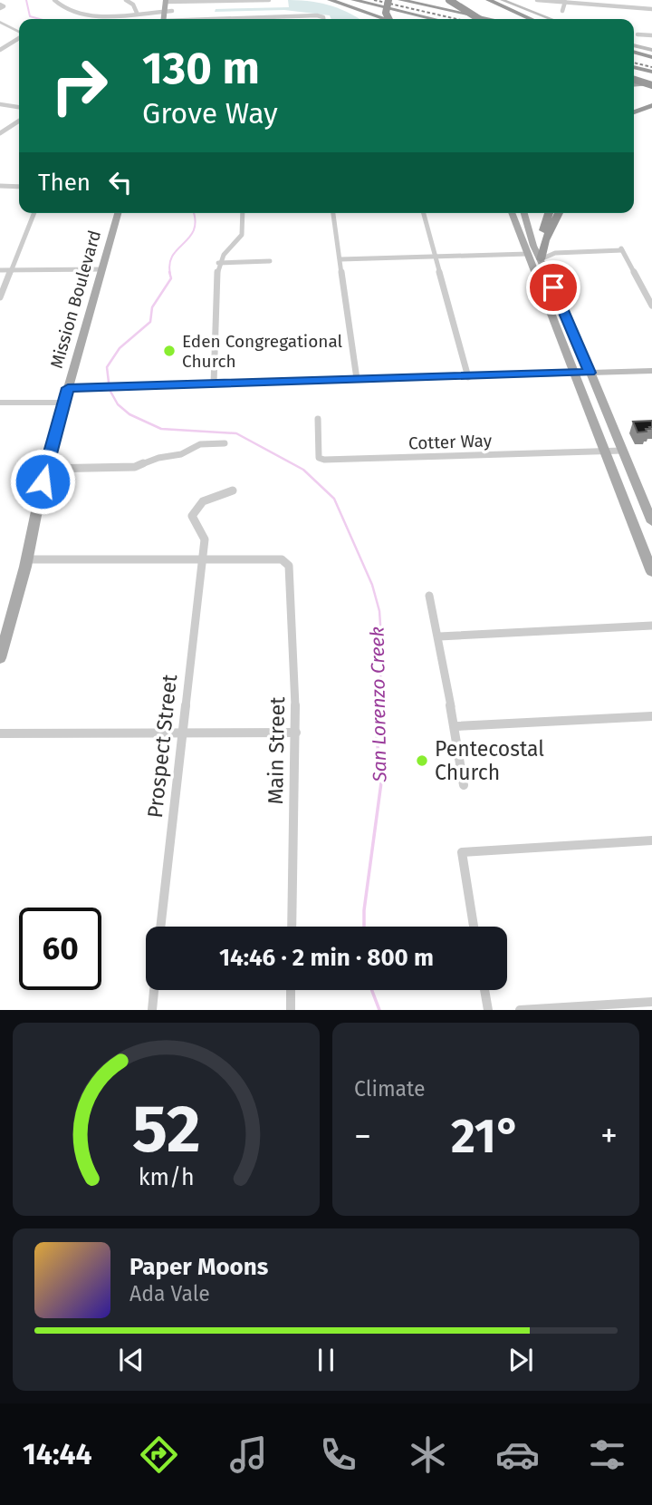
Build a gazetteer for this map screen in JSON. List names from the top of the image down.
{
  "streets": {
    "main road": ["Mission Boulevard"],
    "street": ["Cotter Way", "Prospect Street", "Main Street"]
  },
  "crossings": [
    ["Prospect Street", "Main Street"]
  ],
  "water": ["San Lorenzo Creek"],
  "places": ["Eden Congregational Church", "Pentecostal Church"],
  "page": {
    "turn": ["130 m", "Grove Way"],
    "then": "Then",
    "limit": "60",
    "trip": "14:46 · 2 min · 800 m",
    "tile": "Climate",
    "heat": ["−", "21°", "+"],
    "song": ["Paper Moons", "Ada Vale"],
    "tabs": "14:44",
    "gauge": ["52", "km/h"]
  }
}
